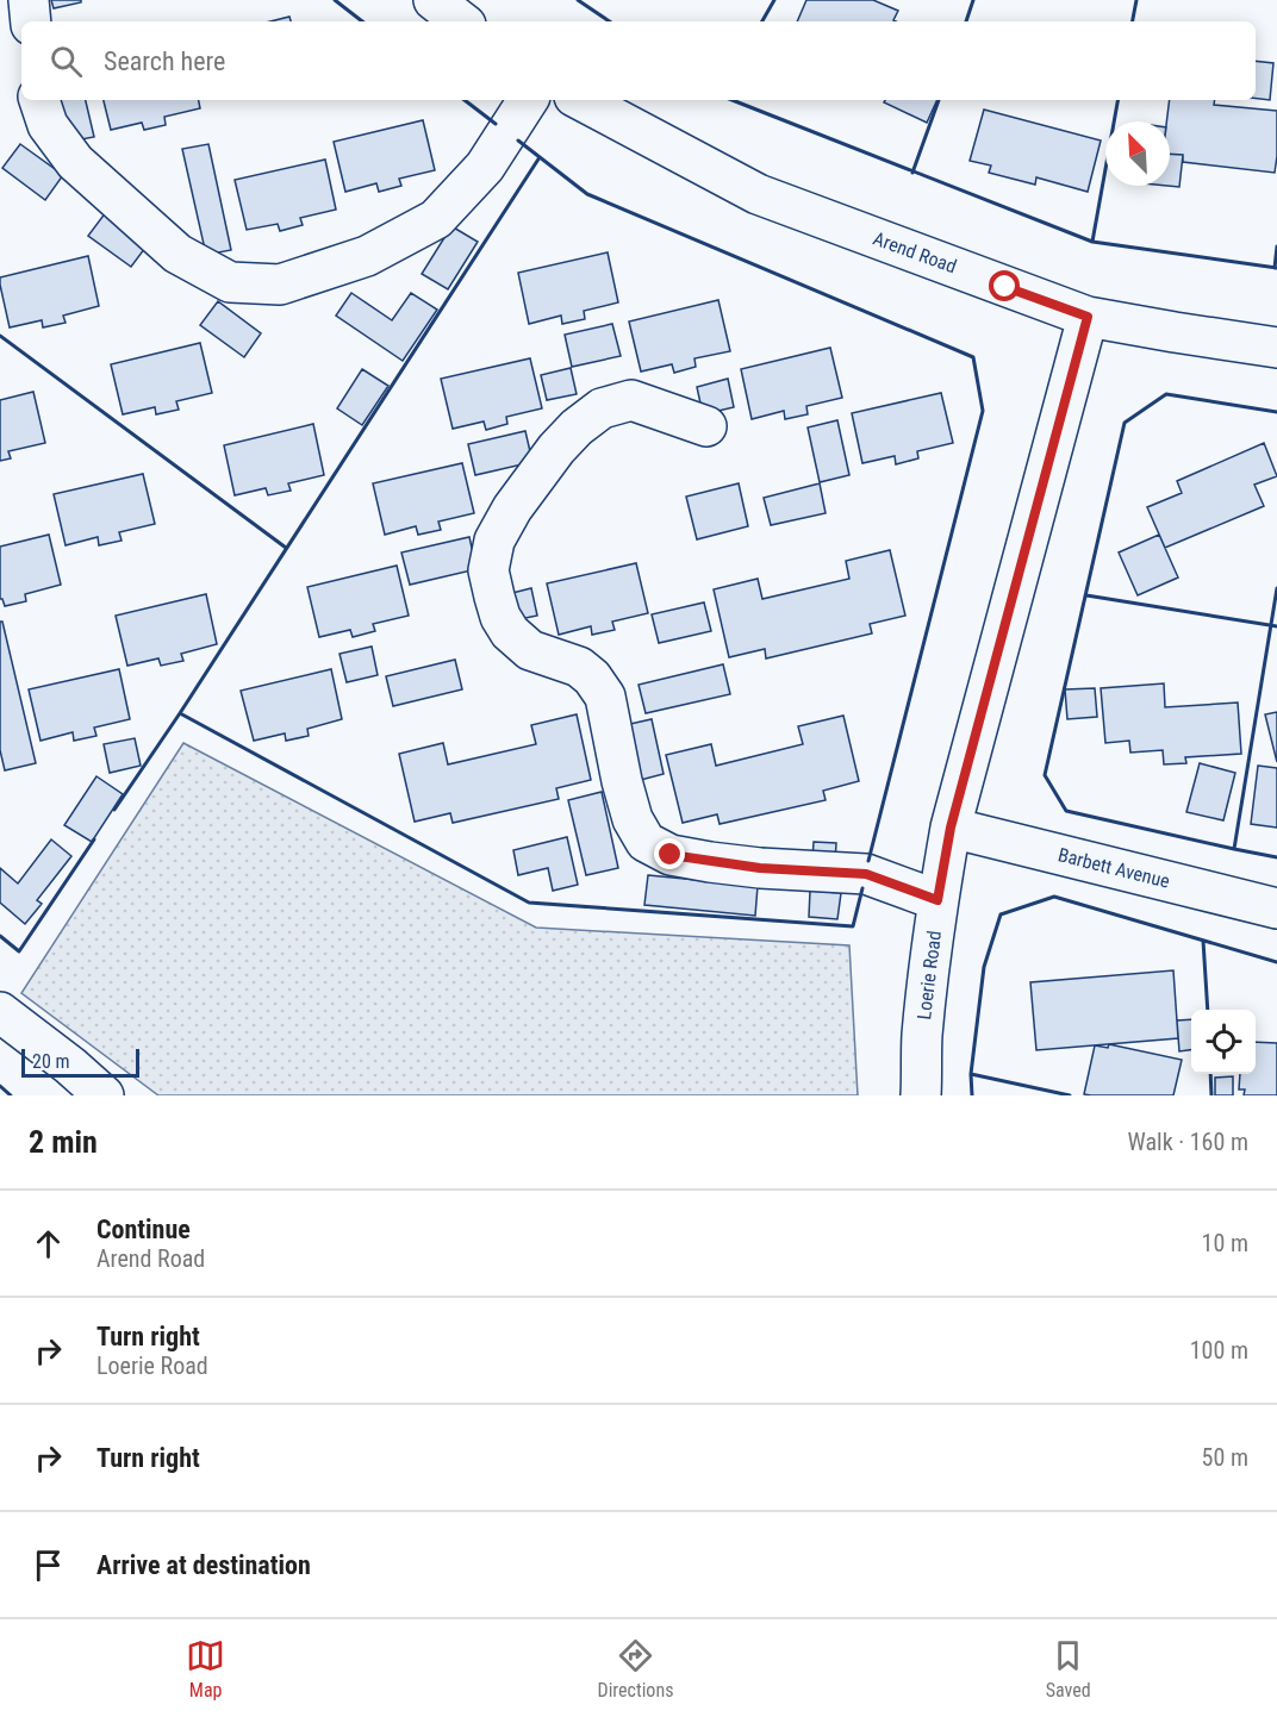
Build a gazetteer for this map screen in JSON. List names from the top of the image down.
{
  "streets": {
    "street": ["Arend Road", "Barbett Avenue", "Loerie Road"]
  },
  "crossings": [
    ["Arend Road", "Loerie Road"],
    ["Barbett Avenue", "Loerie Road"]
  ],
  "scale_bar": "20 m",
  "north": "top left",
  "page": {
    "search": "Search here",
    "scale": "20 m",
    "heading": ["2 min", "Walk · 160 m"],
    "list": [
      ["Continue", "Arend Road", "10 m"],
      ["Turn right", "Loerie Road", "100 m"],
      ["Turn right", "50 m"],
      "Arrive at destination"
    ],
    "nav": ["Map", "Directions", "Saved"]
  }
}
